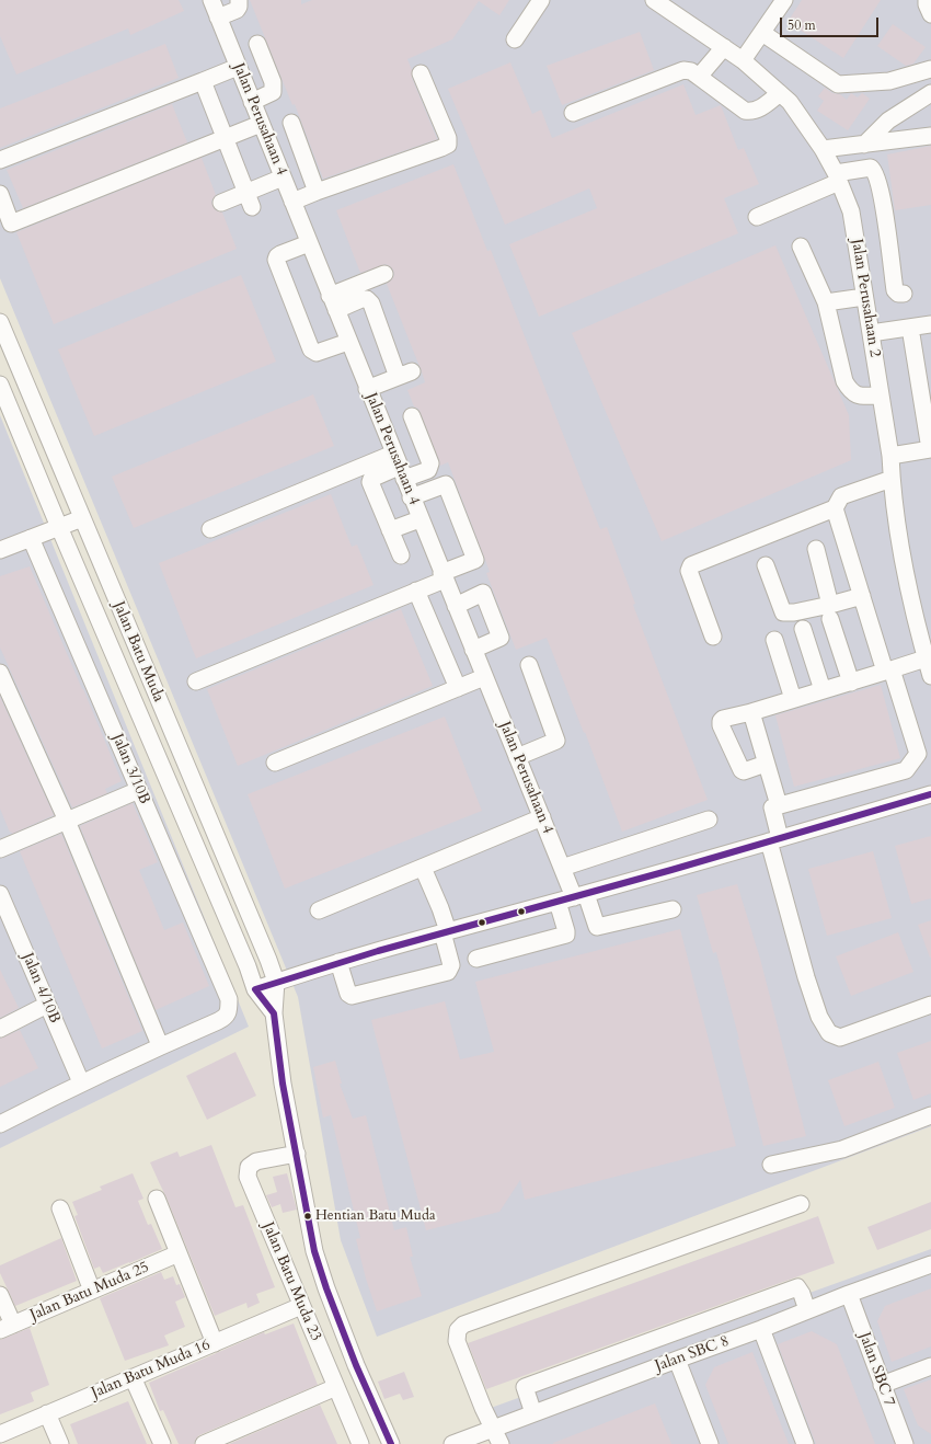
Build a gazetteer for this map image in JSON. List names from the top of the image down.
{
  "streets": {
    "street": [
      "Jalan Perusahaan 4",
      "Jalan Perusahaan 2",
      "Jalan Batu Muda",
      "Jalan 3/10B",
      "Jalan 4/10B",
      "Jalan Batu Muda 23",
      "Jalan Batu Muda 25",
      "Jalan SBC 8",
      "Jalan Batu Muda 16",
      "Jalan SBC 7"
    ]
  },
  "crossings": [
    ["Jalan Batu Muda 23", "Jalan Batu Muda 16"],
    ["Jalan SBC 8", "Jalan SBC 7"]
  ],
  "places": ["Hentian Batu Muda"],
  "scale_bar": "50 m"
}
